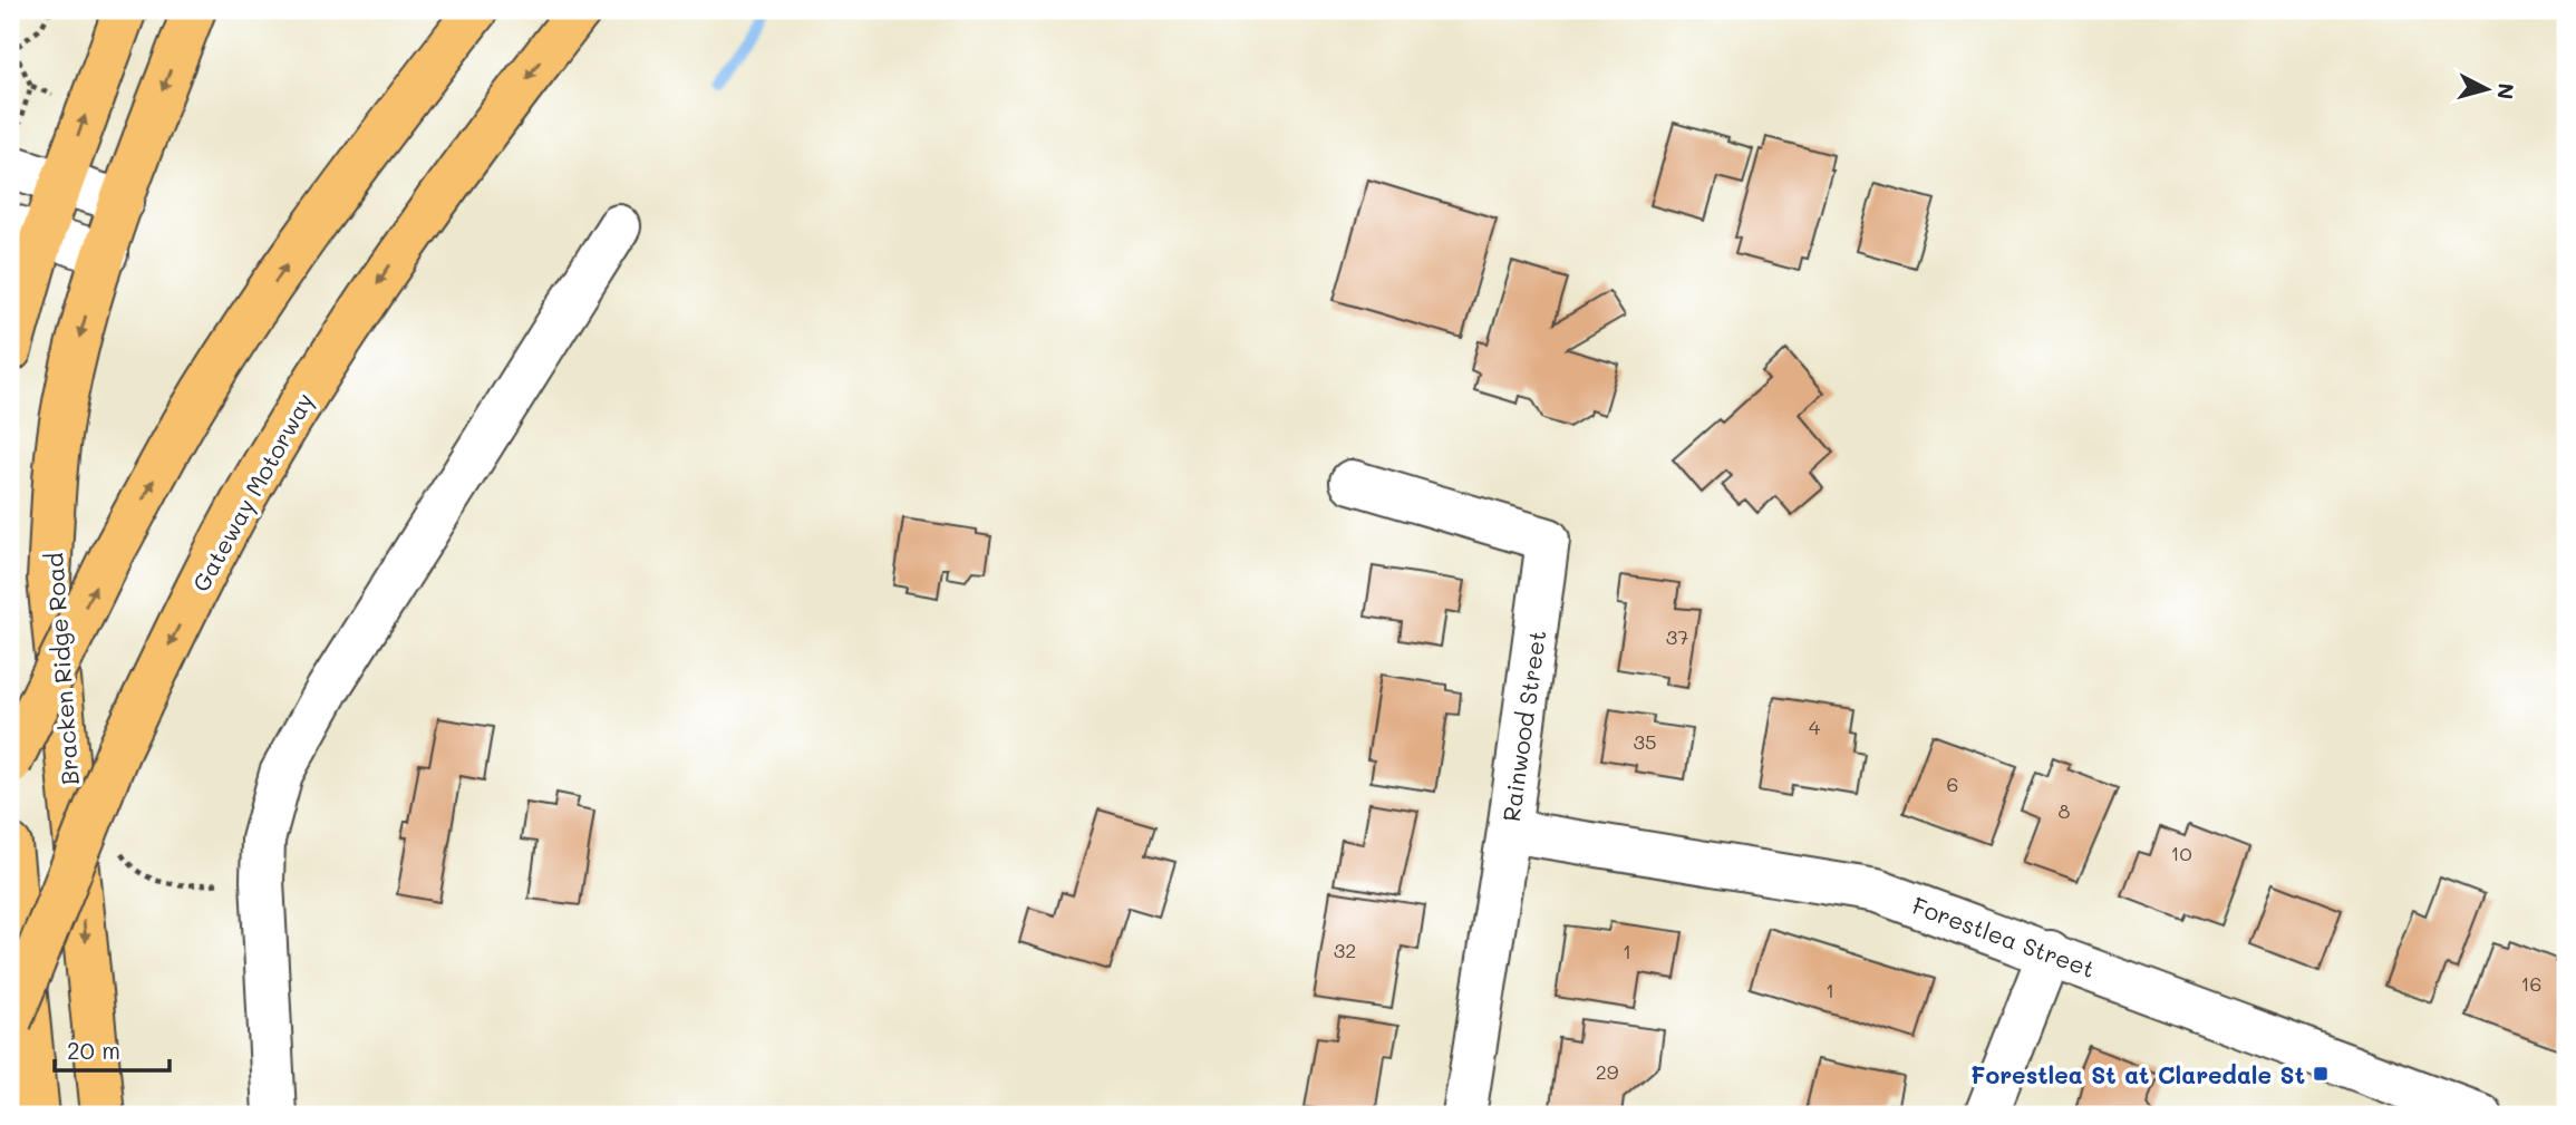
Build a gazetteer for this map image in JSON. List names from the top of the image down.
{
  "streets": {
    "main road": ["Gateway Motorway", "Bracken Ridge Road"],
    "street": ["Rainwood Street", "Forestlea Street"]
  },
  "crossings": [
    ["Rainwood Street", "Forestlea Street"]
  ],
  "places": {
    "transit": ["Forestlea St at Claredale St"]
  },
  "house_numbers": [
    "37",
    "4",
    "35",
    "6",
    "8",
    "10",
    "32",
    "1",
    "16",
    "1",
    "29"
  ],
  "scale_bar": "20 m",
  "north": "right"
}
